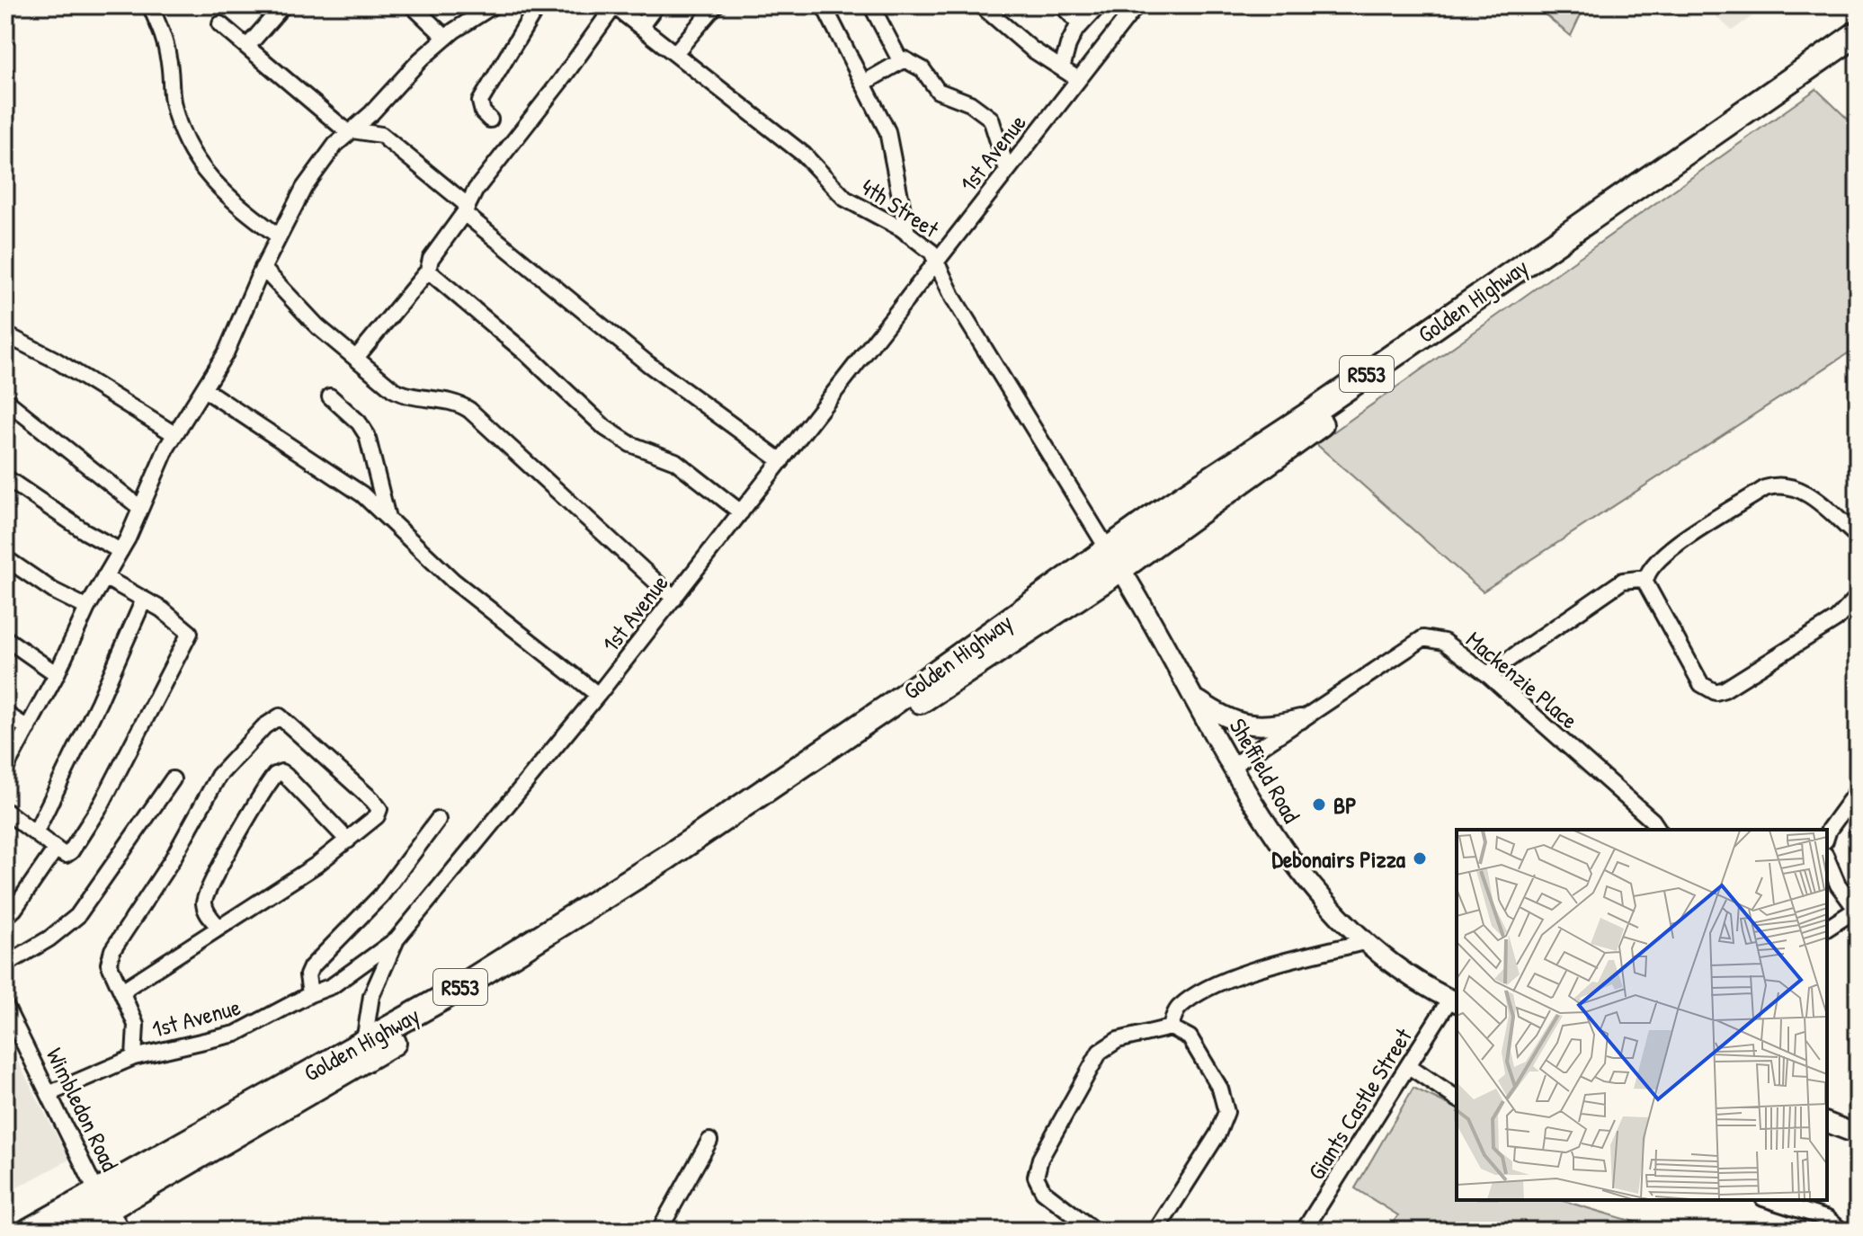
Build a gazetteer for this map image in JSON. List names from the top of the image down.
{
  "streets": {
    "main road": ["Golden Highway", "R553"],
    "street": [
      "1st Avenue",
      "4th Street",
      "Mackenzie Place",
      "Sheffield Road",
      "Giants Castle Street",
      "Wimbledon Road"
    ]
  },
  "crossings": [
    ["1st Avenue", "4th Street"],
    ["1st Avenue", "Wimbledon Road"],
    ["4th Street", "Golden Highway"],
    ["4th Street", "Sheffield Road"],
    ["Golden Highway", "Sheffield Road"],
    ["Golden Highway", "Wimbledon Road"],
    ["Mackenzie Place", "Sheffield Road"],
    ["Sheffield Road", "Giants Castle Street"]
  ],
  "places": ["BP", "Debonairs Pizza"]
}
